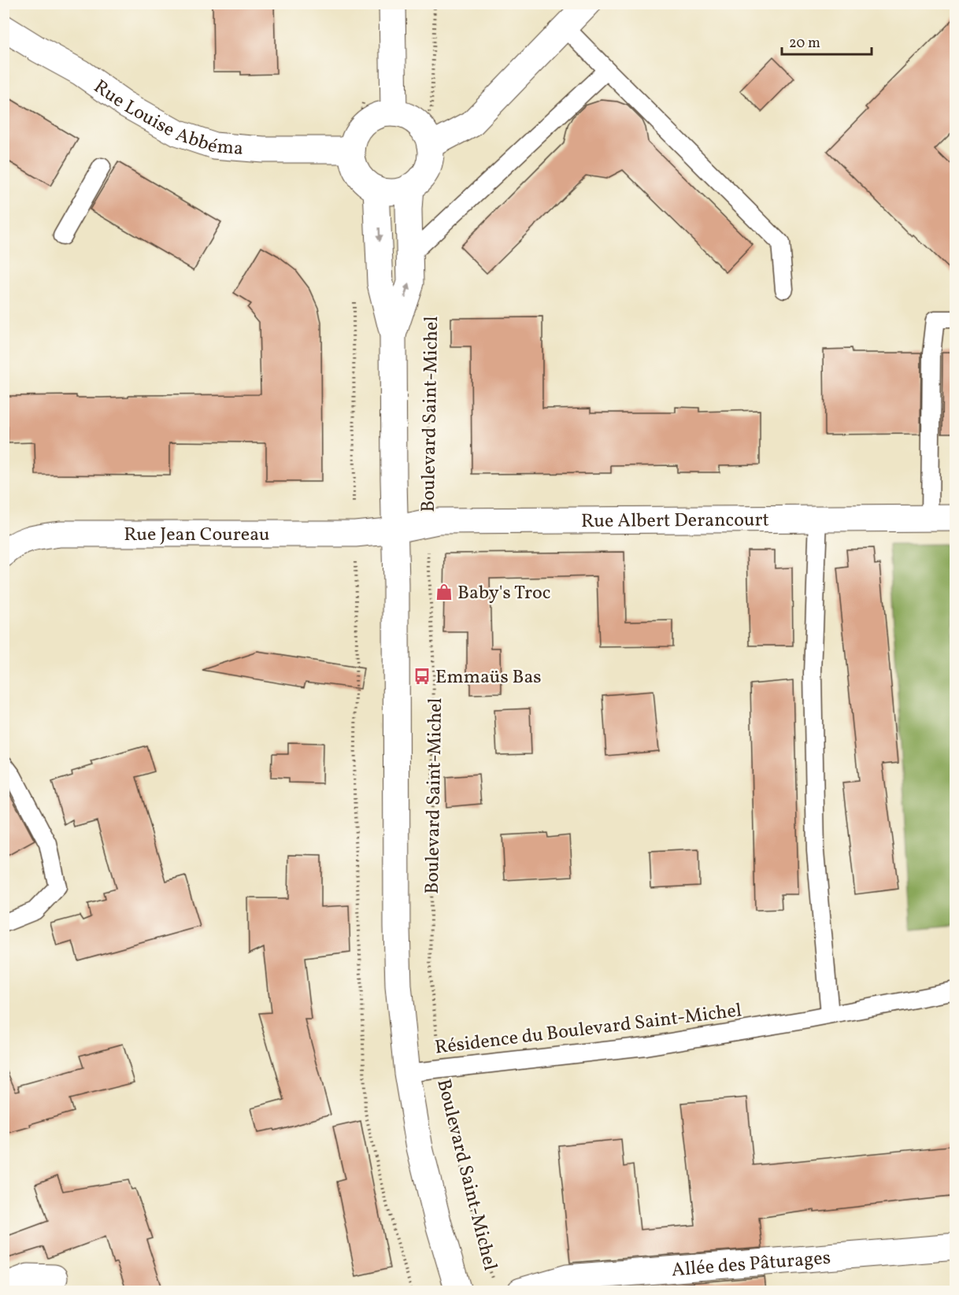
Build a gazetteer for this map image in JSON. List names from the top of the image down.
{
  "streets": {
    "street": [
      "Rue Louise Abbéma",
      "Boulevard Saint-Michel",
      "Rue Albert Derancourt",
      "Rue Jean Coureau",
      "Allée des Pâturages"
    ],
    "lane": ["Résidence du Boulevard Saint-Michel"]
  },
  "crossings": [
    ["Rue Louise Abbéma", "Boulevard Saint-Michel"],
    ["Boulevard Saint-Michel", "Rue Albert Derancourt"],
    ["Boulevard Saint-Michel", "Rue Jean Coureau"],
    ["Boulevard Saint-Michel", "Résidence du Boulevard Saint-Michel"],
    ["Rue Albert Derancourt", "Rue Jean Coureau"]
  ],
  "places": {
    "shop": ["Baby's Troc"],
    "bus stop": ["Emmaüs Bas"]
  },
  "scale_bar": "20 m"
}
